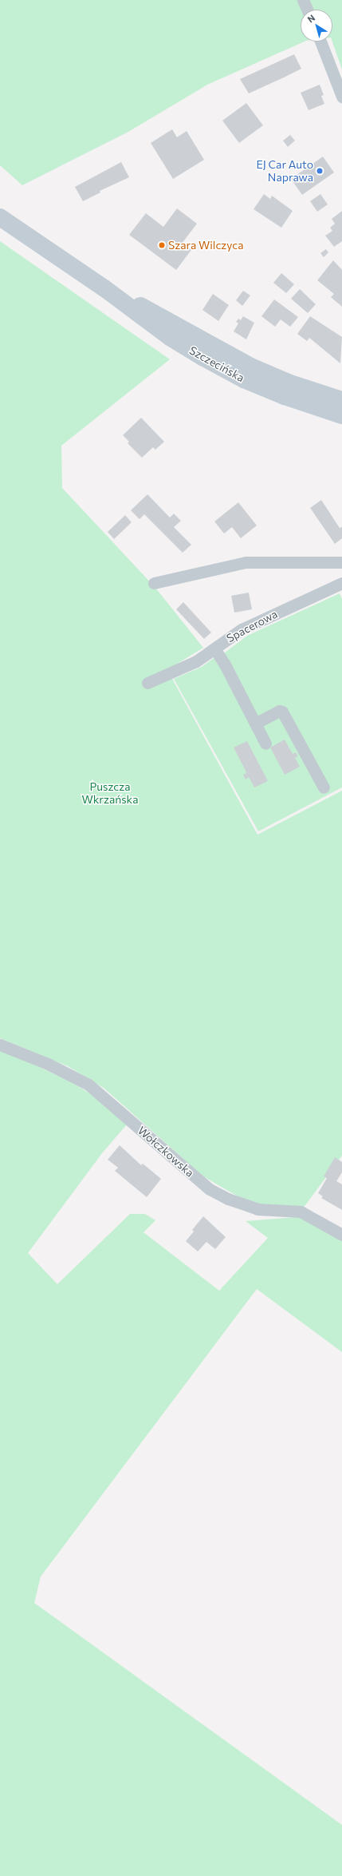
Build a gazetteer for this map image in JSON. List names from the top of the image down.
{
  "streets": {
    "main road": ["Szczecińska"],
    "street": ["Spacerowa", "Wołczkowska"]
  },
  "parks": ["Puszcza Wkrzańska"],
  "places": ["EJ Car Auto Naprawa", "Szara Wilczyca"],
  "north": "top left"
}
